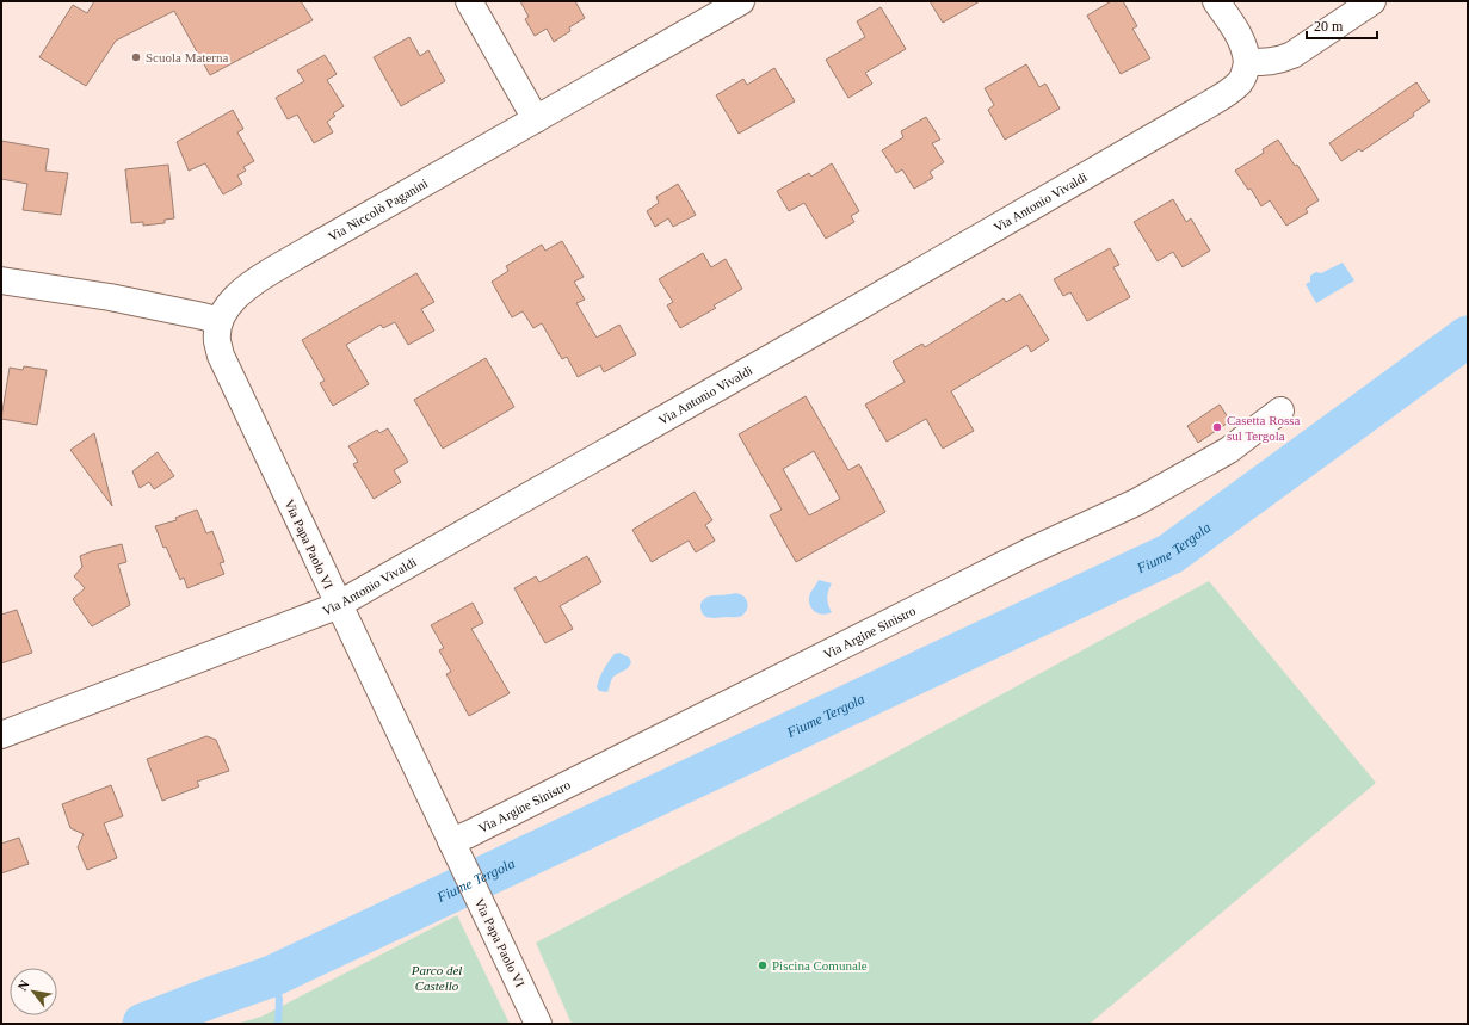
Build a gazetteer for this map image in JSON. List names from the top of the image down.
{
  "streets": {
    "street": [
      "Via Antonio Vivaldi",
      "Via Niccolò Paganini",
      "Via Papa Paolo VI",
      "Via Argine Sinistro"
    ]
  },
  "crossings": [
    ["Via Antonio Vivaldi", "Via Papa Paolo VI"],
    ["Via Niccolò Paganini", "Via Papa Paolo VI"],
    ["Via Papa Paolo VI", "Via Argine Sinistro"]
  ],
  "water": ["Fiume Tergola"],
  "parks": ["Parco del Castello"],
  "places": ["Scuola Materna", "Casetta Rossa sul Tergola", "Piscina Comunale"],
  "scale_bar": "20 m",
  "north": "top left"
}
